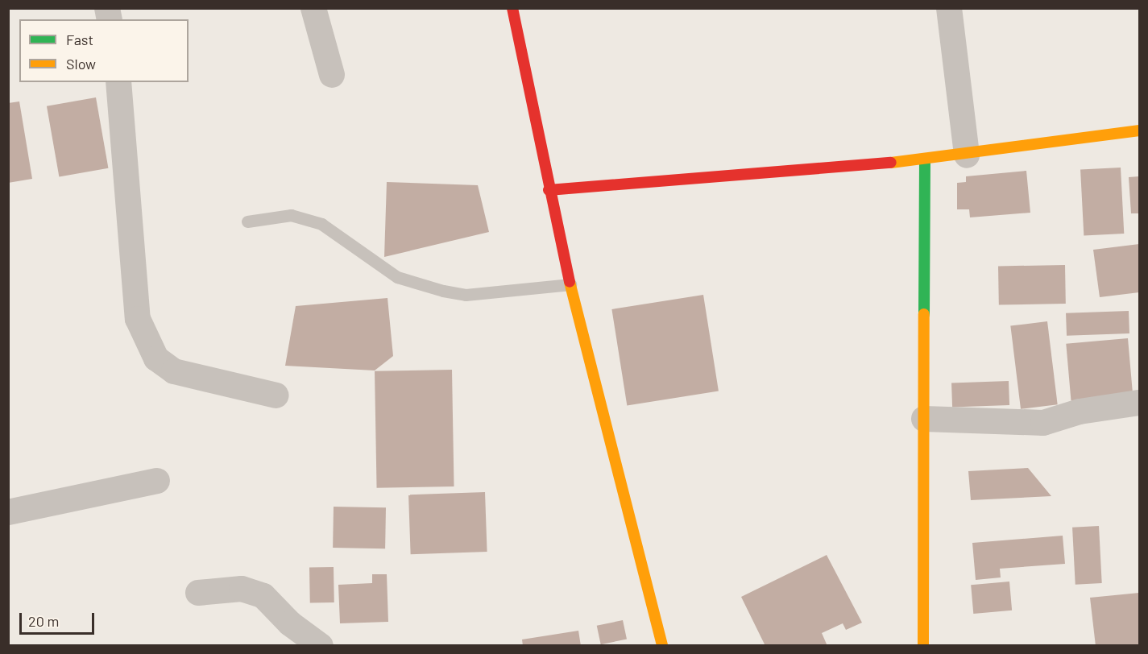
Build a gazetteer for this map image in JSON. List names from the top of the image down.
{
  "legend": ["Fast", "Slow"],
  "scale_bar": "20 m"
}
